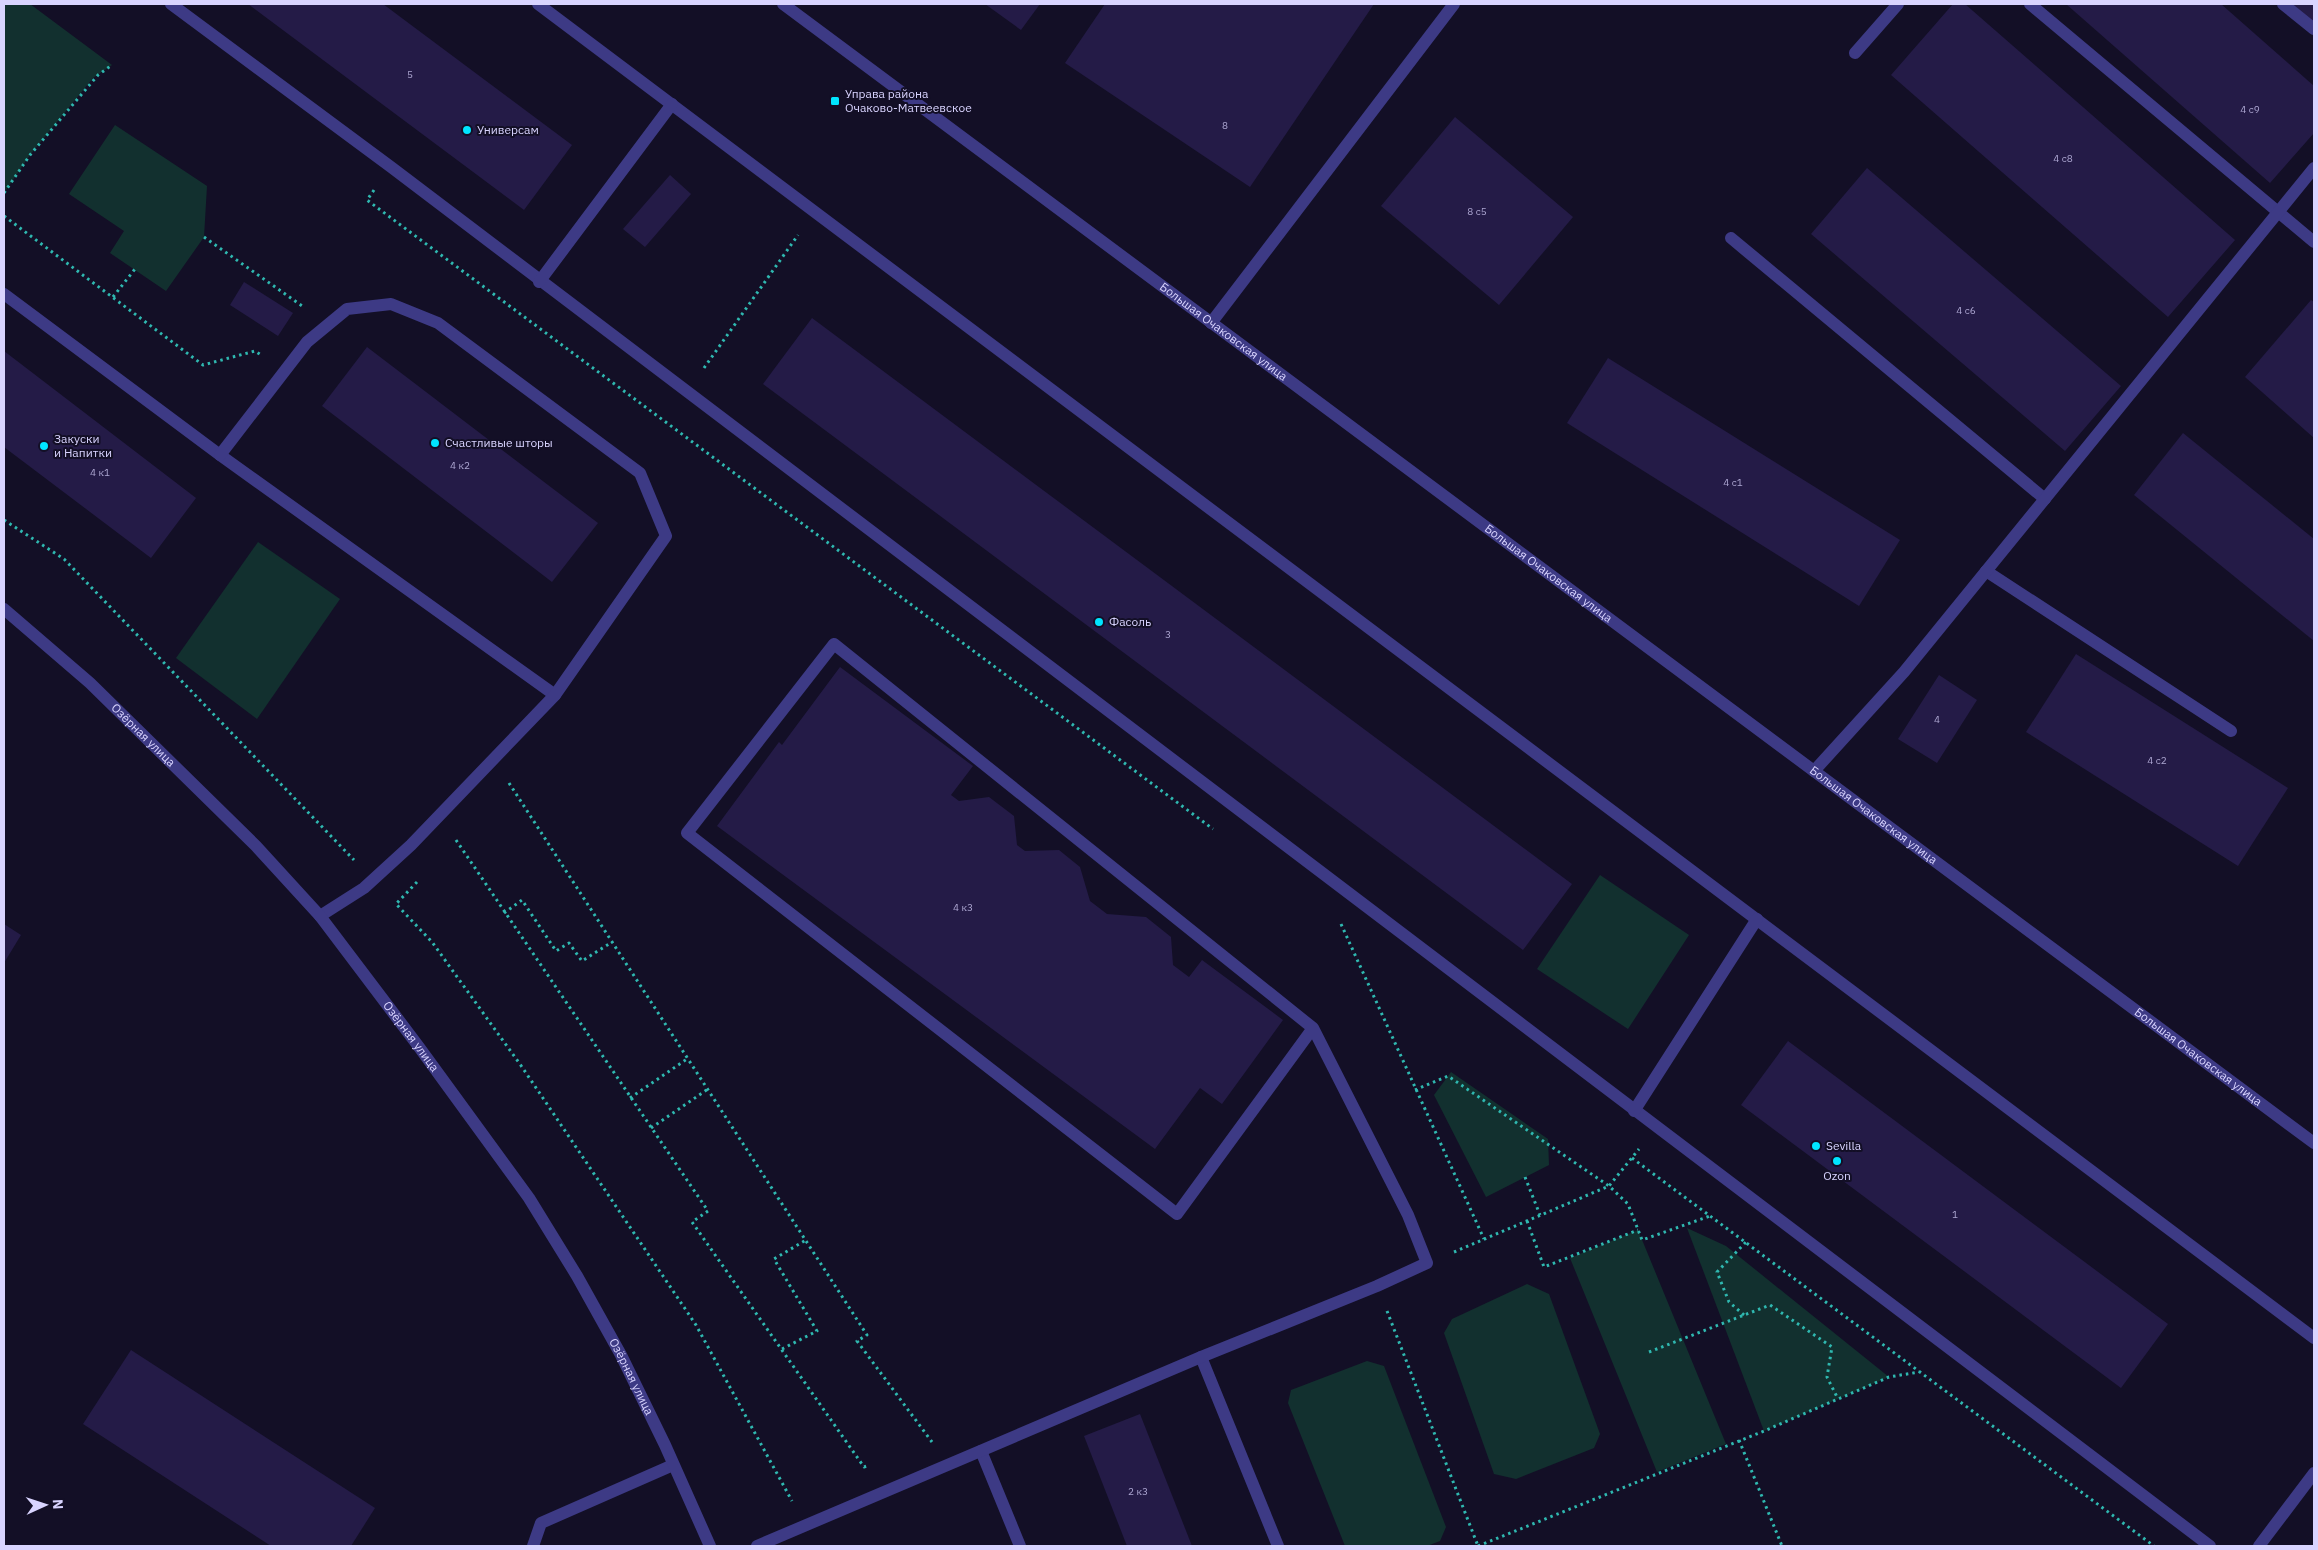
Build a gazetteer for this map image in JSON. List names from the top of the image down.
{
  "streets": {
    "street": ["Большая Очаковская улица", "Озёрная улица"]
  },
  "places": {
    "transit": ["Управа района Очаково-Матвеевское"],
    "other": [
      "Универсам",
      "Счастливые шторы",
      "Закуски и Напитки",
      "Фасоль",
      "Sevilla",
      "Ozon"
    ]
  },
  "house_numbers": [
    "5",
    "4 с9",
    "8",
    "4 с8",
    "8 с5",
    "4 с6",
    "4 к2",
    "4 к1",
    "4 с1",
    "3",
    "4",
    "4 с2",
    "4 к3",
    "1",
    "2 к3"
  ],
  "north": "right"
}
